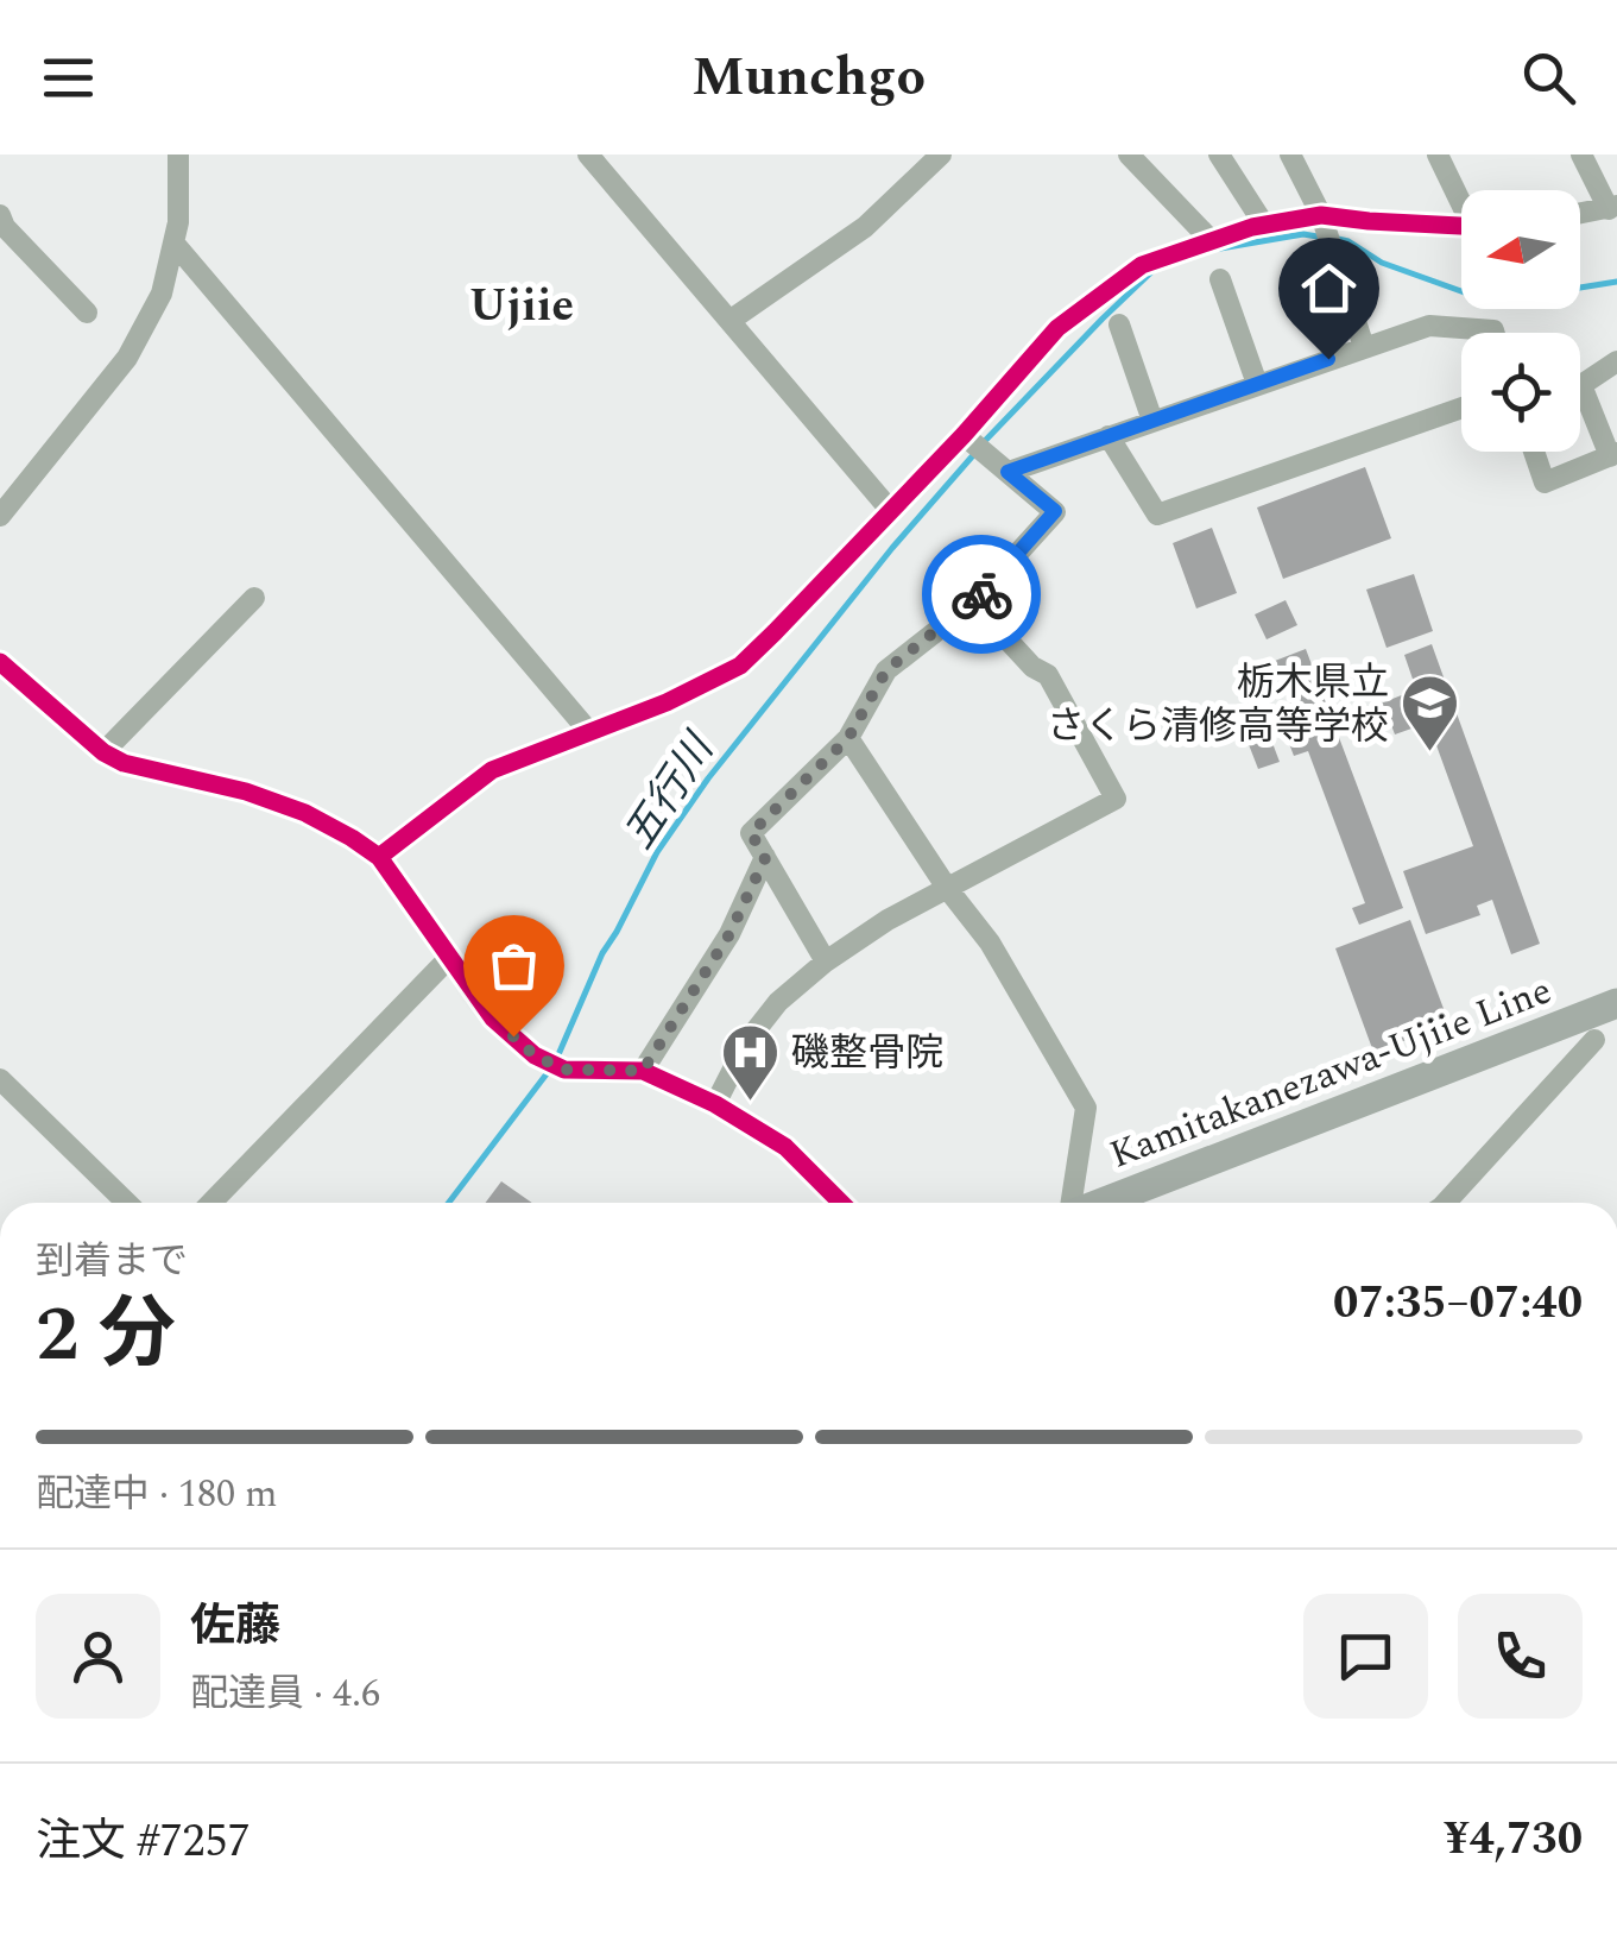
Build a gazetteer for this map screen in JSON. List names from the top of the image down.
{
  "streets": {
    "main road": ["Kamitakanezawa-Ujiie Line"]
  },
  "districts": ["Ujiie"],
  "water": ["五行川"],
  "places": {
    "school or university": ["栃木県立 さくら清修高等学校"],
    "hospital": ["磯整骨院"]
  },
  "north": "left",
  "page": {
    "header": "Munchgo",
    "heading": ["2 分", "到着まで", "07:35–07:40"],
    "panel": [
      "佐藤",
      "配達員 · 4.6",
      "注文 #7257",
      "¥4,730"
    ],
    "bar": "配達中 · 180 m"
  }
}
